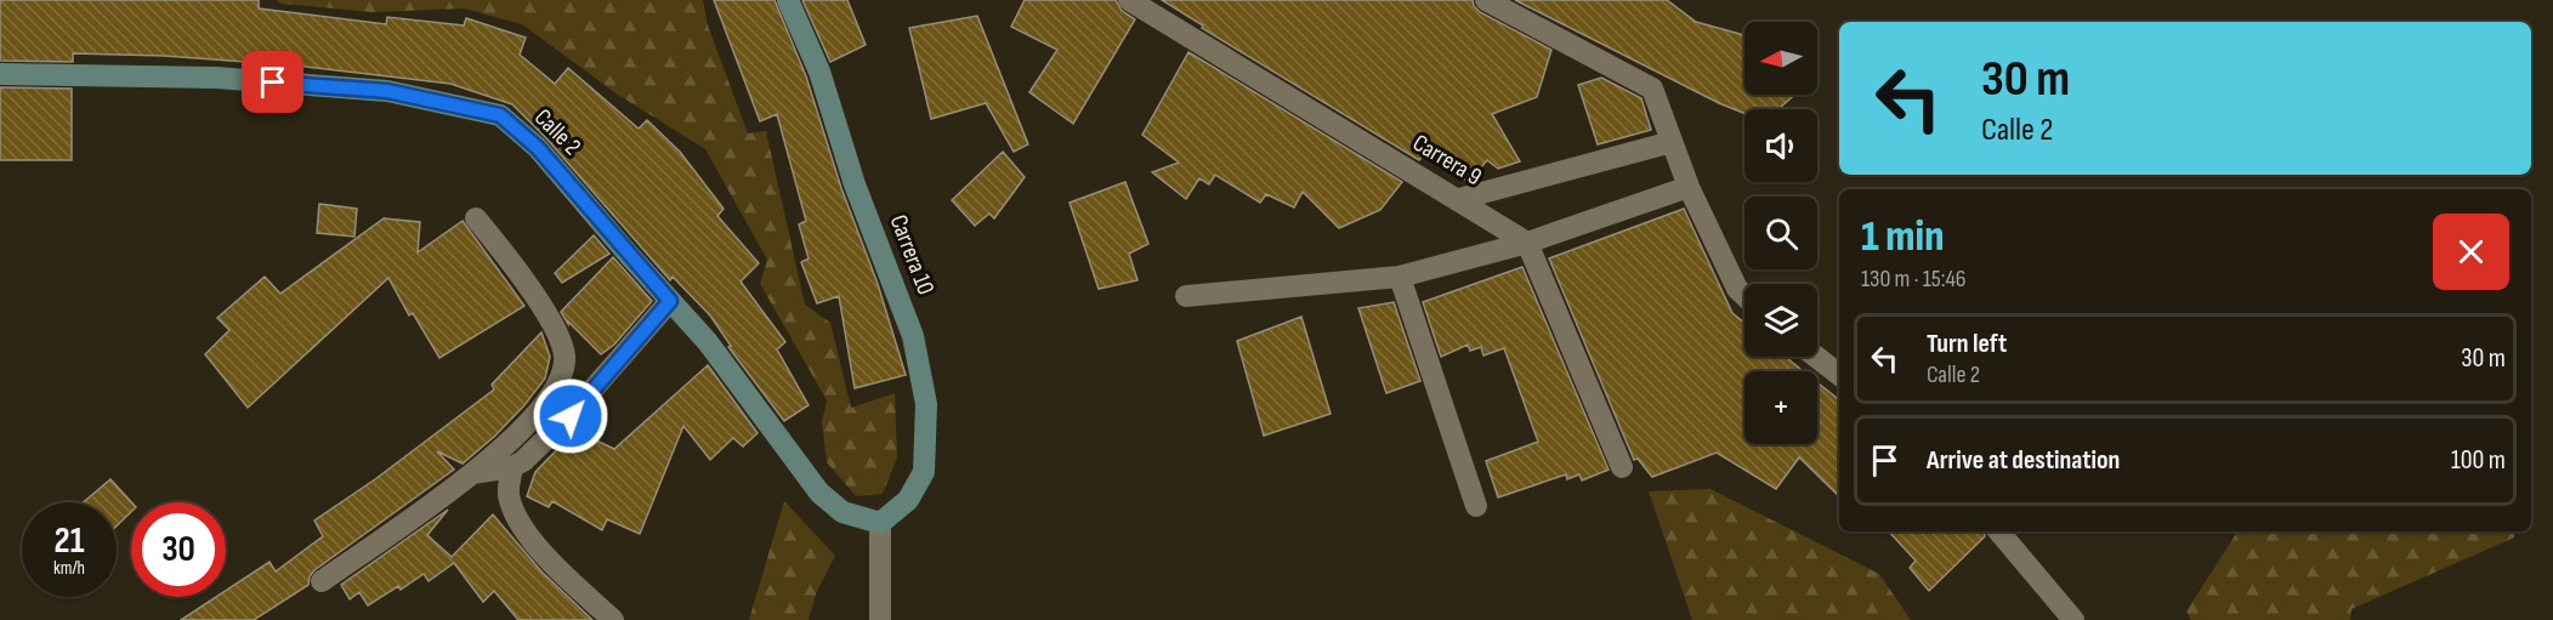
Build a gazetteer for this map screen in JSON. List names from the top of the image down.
{
  "streets": {
    "street": ["Calle 2", "Carrera 9", "Carrera 10"]
  },
  "crossings": [
    ["Calle 2", "Carrera 10"]
  ],
  "north": "left",
  "page": {
    "map_buttons": "+",
    "turn": ["30 m", "Calle 2"],
    "heading": ["1 min", "130 m · 15:46"],
    "list": [
      {
        "name": "Turn left",
        "note": "Calle 2",
        "value": "30 m"
      },
      {
        "name": "Arrive at destination",
        "value": "100 m"
      }
    ],
    "speed": "21 km/h",
    "limit": "30"
  }
}
